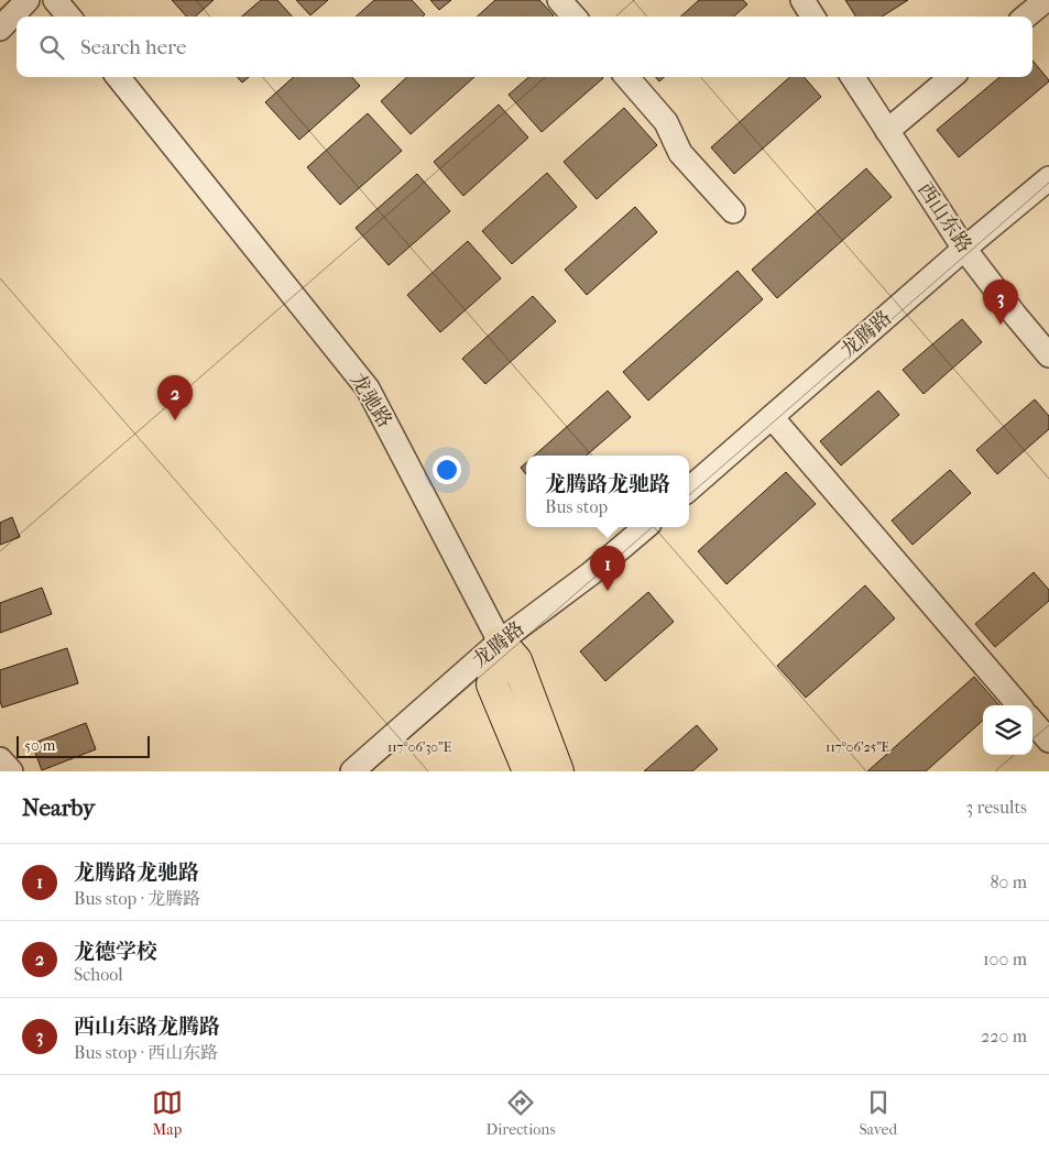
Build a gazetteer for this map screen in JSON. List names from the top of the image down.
{
  "streets": {
    "main road": ["龙驰路"],
    "street": ["西山东路", "龙腾路"]
  },
  "crossings": [
    ["西山东路", "龙腾路"],
    ["龙腾路", "龙驰路"]
  ],
  "scale_bar": "50 m",
  "page": {
    "search": "Search here",
    "pins": ["3", "2", "1"],
    "popup": ["龙腾路龙驰路", "Bus stop"],
    "scale": "50 m",
    "heading": ["Nearby", "3 results"],
    "list": [
      {
        "mark": "1",
        "name": "龙腾路龙驰路",
        "note": "Bus stop · 龙腾路",
        "value": "80 m"
      },
      {
        "mark": "2",
        "name": "龙德学校",
        "note": "School",
        "value": "100 m"
      },
      {
        "mark": "3",
        "name": "西山东路龙腾路",
        "note": "Bus stop · 西山东路",
        "value": "220 m"
      }
    ],
    "nav": ["Map", "Directions", "Saved"]
  },
  "coordinates": ["117°06'30\"E", "117°06'25\"E"]
}
